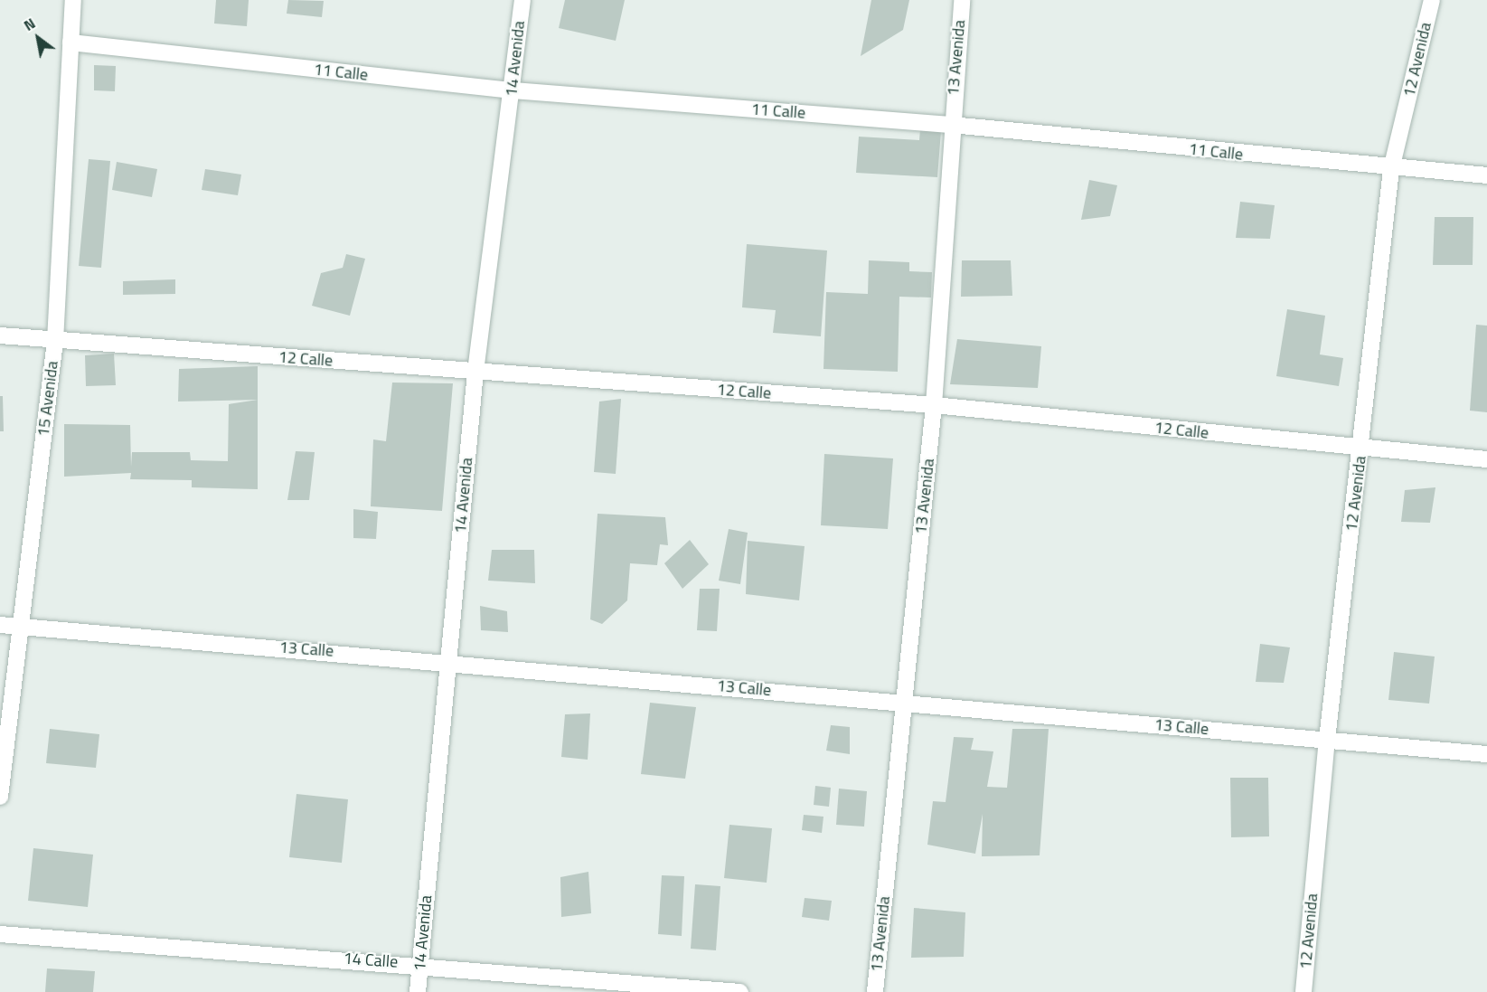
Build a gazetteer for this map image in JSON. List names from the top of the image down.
{
  "streets": {
    "street": [
      "13 Avenida",
      "14 Avenida",
      "12 Avenida",
      "11 Calle",
      "12 Calle",
      "15 Avenida",
      "13 Calle",
      "14 Calle"
    ]
  },
  "crossings": [
    ["13 Avenida", "11 Calle"],
    ["13 Avenida", "12 Calle"],
    ["13 Avenida", "13 Calle"],
    ["14 Avenida", "11 Calle"],
    ["14 Avenida", "12 Calle"],
    ["14 Avenida", "13 Calle"],
    ["14 Avenida", "14 Calle"],
    ["12 Avenida", "11 Calle"],
    ["12 Avenida", "12 Calle"],
    ["12 Avenida", "13 Calle"],
    ["11 Calle", "15 Avenida"],
    ["12 Calle", "15 Avenida"],
    ["15 Avenida", "13 Calle"]
  ],
  "north": "top left"
}
